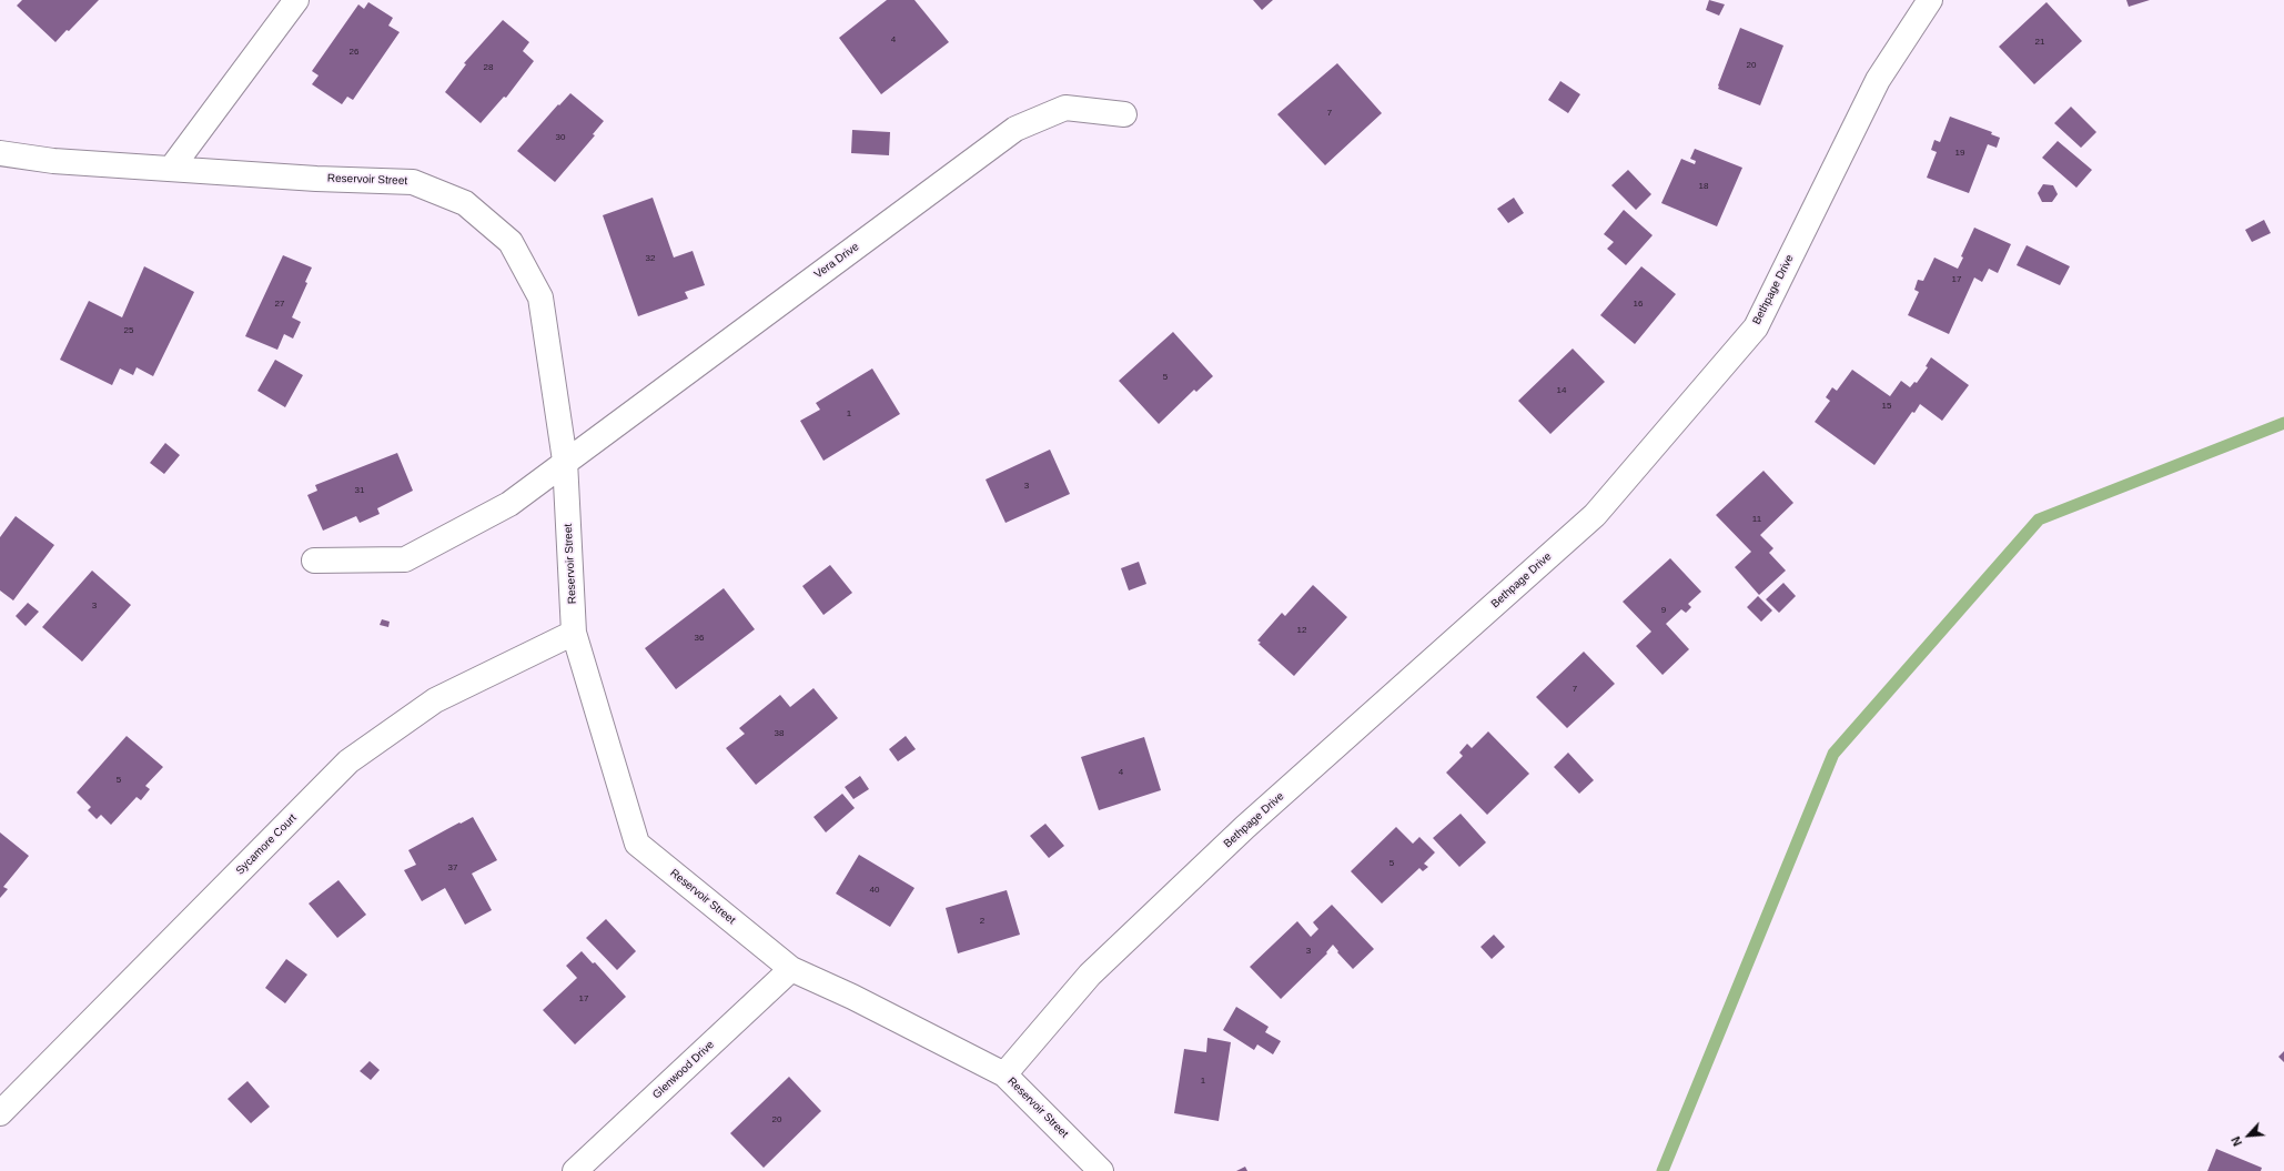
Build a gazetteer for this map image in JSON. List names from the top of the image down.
{
  "streets": {
    "street": [
      "Reservoir Street",
      "Vera Drive",
      "Bethpage Drive",
      "Sycamore Court",
      "Glenwood Drive"
    ]
  },
  "crossings": [
    ["Reservoir Street", "Vera Drive"],
    ["Reservoir Street", "Bethpage Drive"],
    ["Reservoir Street", "Sycamore Court"],
    ["Reservoir Street", "Glenwood Drive"]
  ],
  "house_numbers": [
    "4",
    "21",
    "26",
    "20",
    "28",
    "7",
    "30",
    "19",
    "18",
    "32",
    "17",
    "27",
    "16",
    "25",
    "5",
    "14",
    "15",
    "1",
    "3",
    "31",
    "11",
    "3",
    "9",
    "12",
    "36",
    "7",
    "38",
    "4",
    "5",
    "5",
    "37",
    "40",
    "2",
    "3",
    "17",
    "1",
    "20"
  ],
  "north": "bottom left"
}
